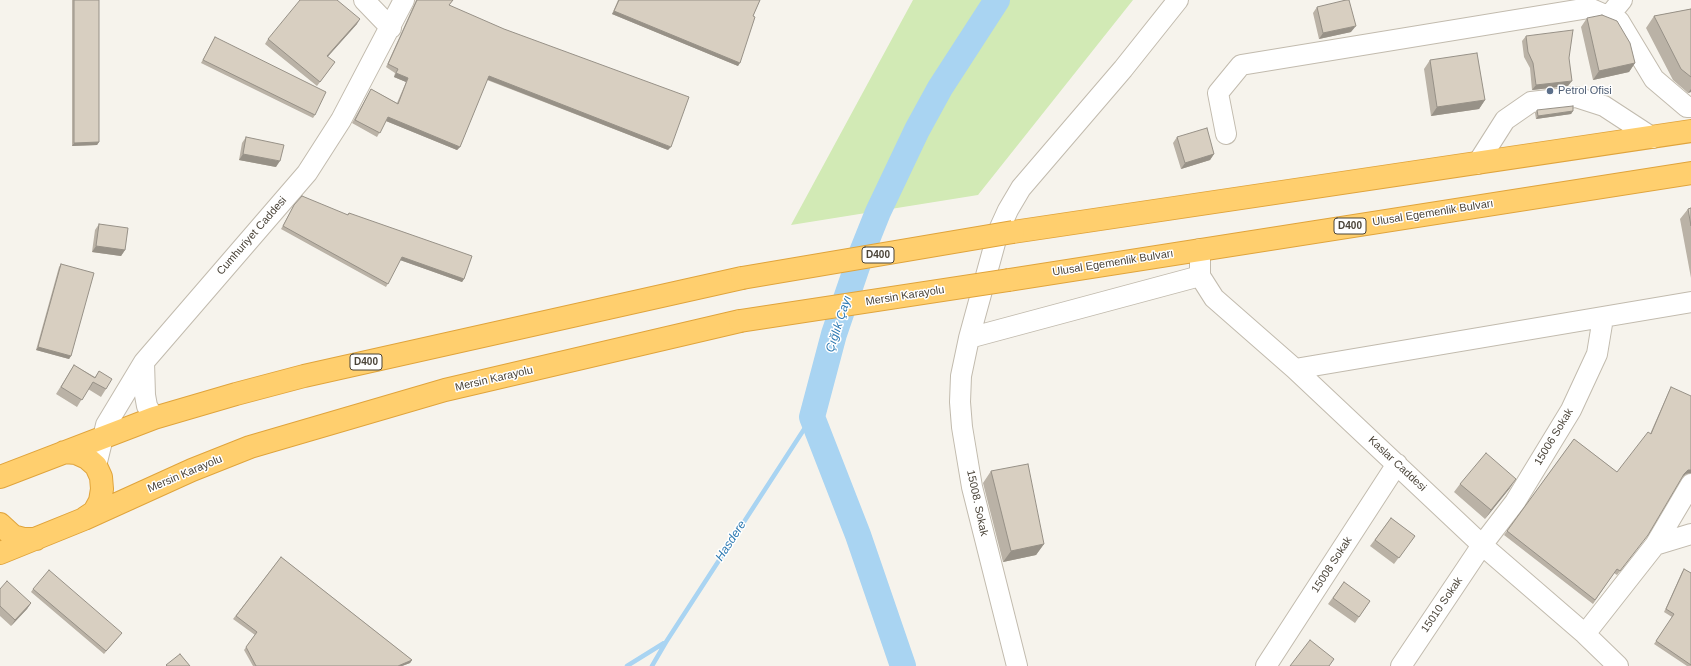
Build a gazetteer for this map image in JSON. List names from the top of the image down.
{
  "streets": {
    "highway": ["Ulusal Egemenlik Bulvarı", "D400", "Mersin Karayolu"],
    "street": [
      "Cumhuriyet Caddesi",
      "15006 Sokak",
      "Kaslar Caddesi",
      "15008. Sokak",
      "15008 Sokak",
      "15010 Sokak"
    ]
  },
  "crossings": [
    ["Ulusal Egemenlik Bulvarı", "Mersin Karayolu"],
    ["D400", "Cumhuriyet Caddesi"],
    ["15006 Sokak", "Kaslar Caddesi"],
    ["15006 Sokak", "15010 Sokak"],
    ["Kaslar Caddesi", "15008 Sokak"],
    ["Kaslar Caddesi", "15010 Sokak"]
  ],
  "water": ["Çığlık Çayı", "Hasdere"],
  "places": ["Petrol Ofisi"]
}
